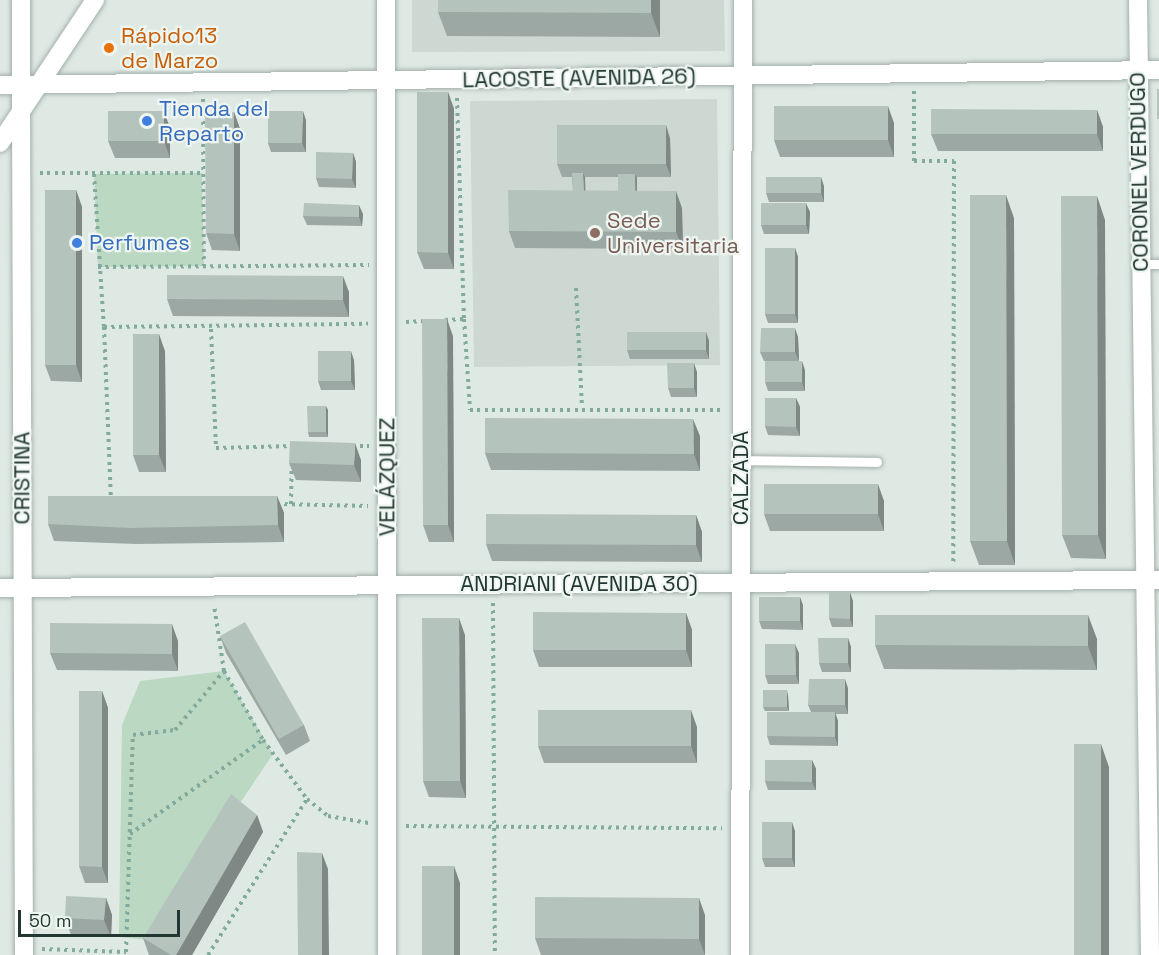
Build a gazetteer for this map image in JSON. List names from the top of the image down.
{
  "streets": {
    "street": [
      "LACOSTE (AVENIDA 26)",
      "CORONEL VERDUGO",
      "VELÁZQUEZ",
      "CRISTINA",
      "CALZADA",
      "ANDRIANI (AVENIDA 30)"
    ]
  },
  "crossings": [
    ["LACOSTE (AVENIDA 26)", "CORONEL VERDUGO"],
    ["LACOSTE (AVENIDA 26)", "VELÁZQUEZ"],
    ["LACOSTE (AVENIDA 26)", "CRISTINA"],
    ["LACOSTE (AVENIDA 26)", "CALZADA"],
    ["CORONEL VERDUGO", "ANDRIANI (AVENIDA 30)"],
    ["VELÁZQUEZ", "ANDRIANI (AVENIDA 30)"],
    ["CRISTINA", "ANDRIANI (AVENIDA 30)"],
    ["CALZADA", "ANDRIANI (AVENIDA 30)"]
  ],
  "places": [
    "Rápido13 de Marzo",
    "Tienda del Reparto",
    "Sede Universitaria",
    "Perfumes"
  ],
  "scale_bar": "50 m"
}
